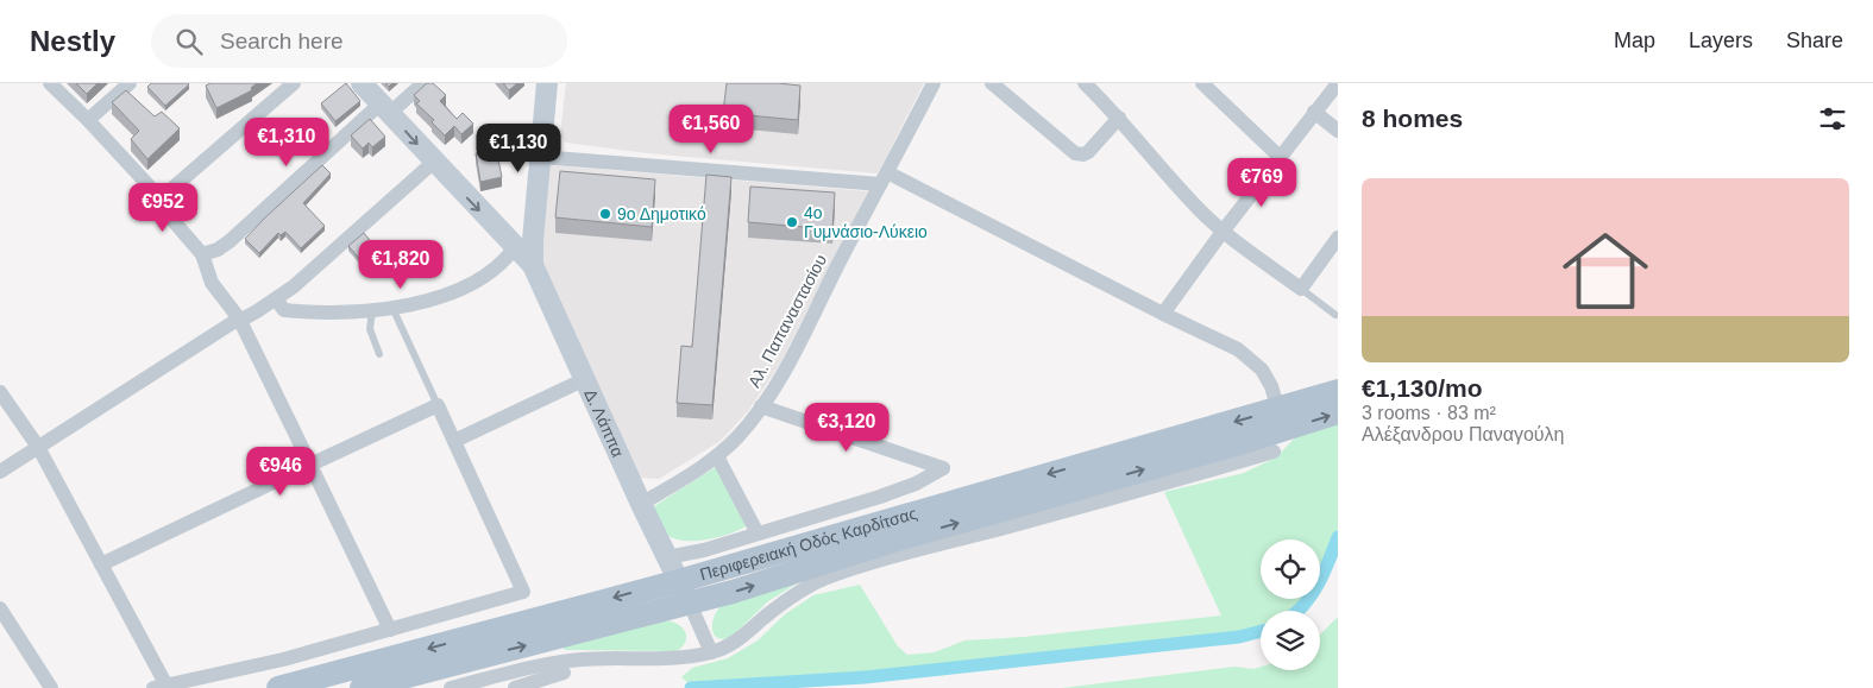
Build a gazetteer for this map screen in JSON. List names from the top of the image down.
{
  "streets": {
    "main road": ["Περιφερειακή Οδός Καρδίτσας"],
    "street": ["Αλ. Παπαναστασίου", "Δ. Λάππα"]
  },
  "crossings": [
    ["Αλ. Παπαναστασίου", "Δ. Λάππα"],
    ["Δ. Λάππα", "Περιφερειακή Οδός Καρδίτσας"]
  ],
  "places": ["9ο Δημοτικό", "4ο Γυμνάσιο-Λύκειο"],
  "page": {
    "header": "Nestly",
    "search": "Search here",
    "nav": ["Map", "Layers", "Share"],
    "heading": "8 homes",
    "price": [
      "€1,560",
      "€1,310",
      "€1,130",
      "€769",
      "€952",
      "€1,820",
      "€3,120",
      "€946"
    ],
    "list": [
      {
        "name": "€1,130/mo",
        "note": "3 rooms · 83 m² · Αλέξανδρου Παναγούλη"
      }
    ]
  }
}
